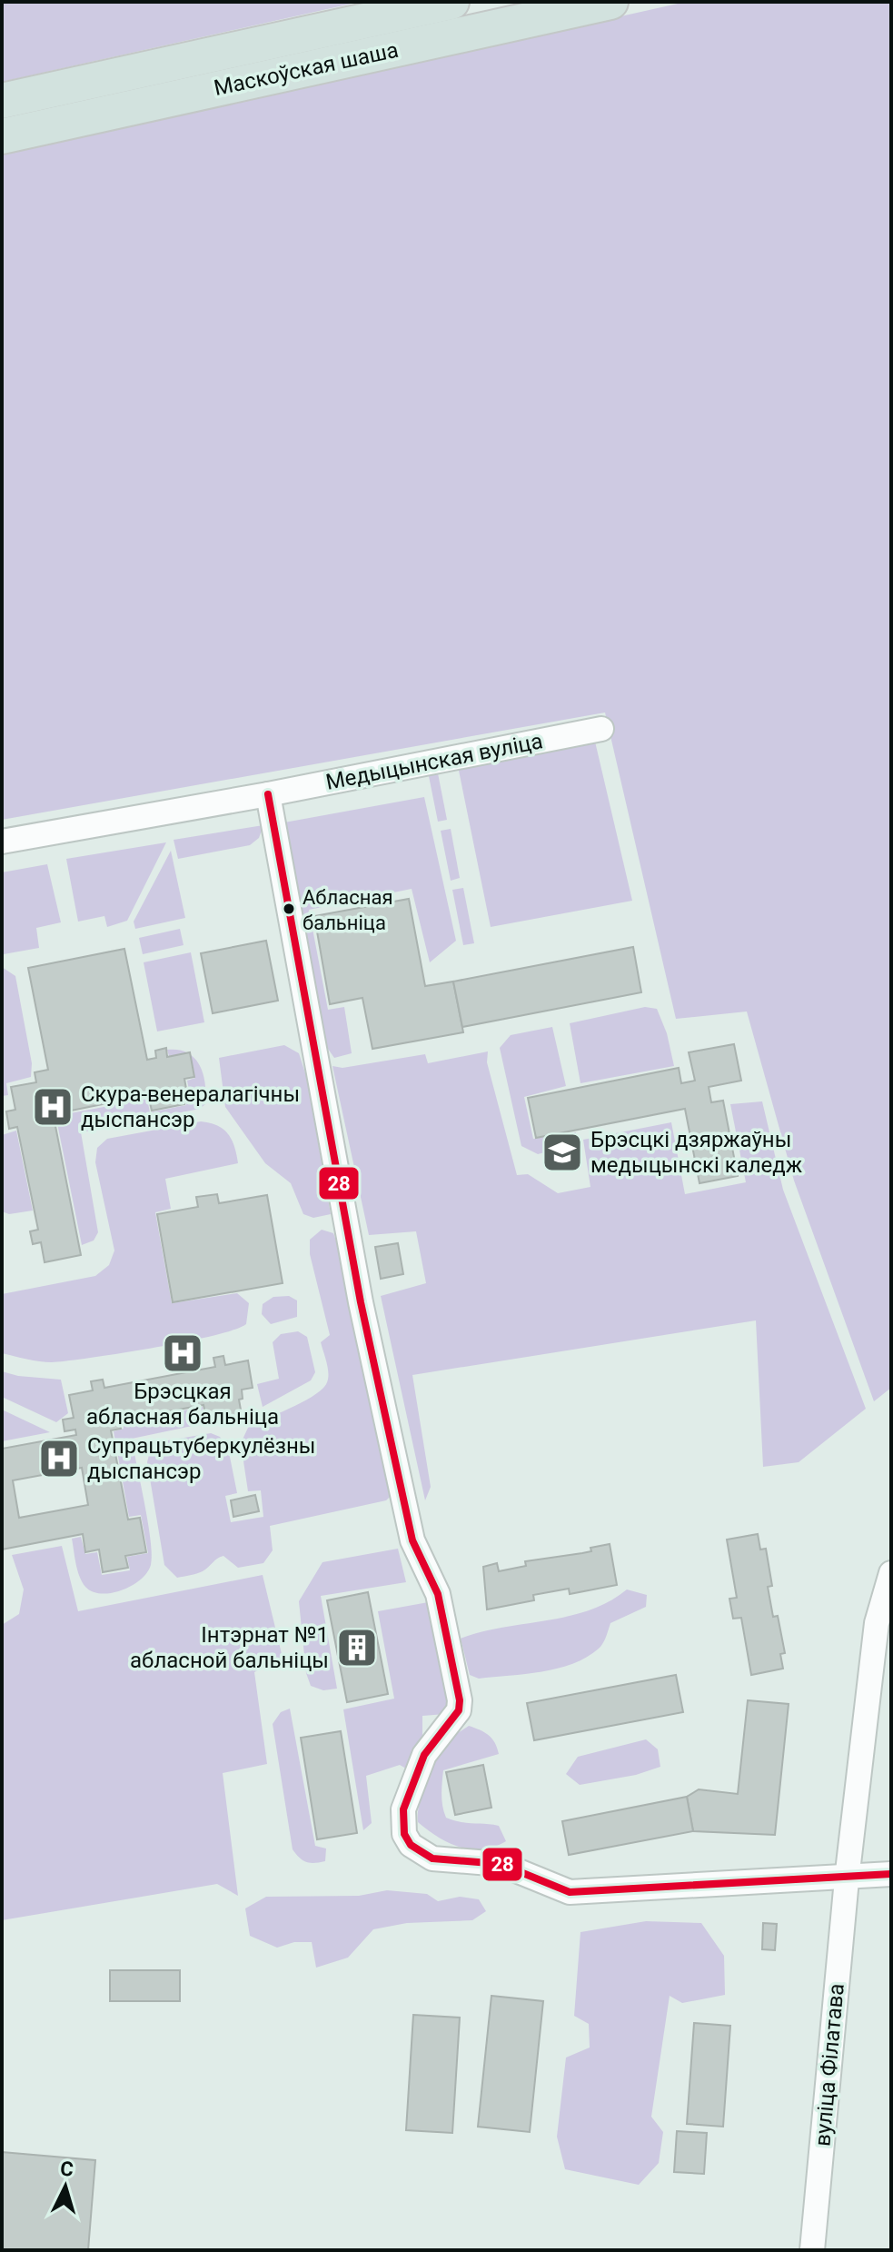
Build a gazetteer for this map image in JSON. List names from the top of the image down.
{
  "streets": {
    "highway": ["Маскоўская шаша"],
    "street": ["Медыцынская вуліца", "вуліца Філатава"]
  },
  "places": {
    "other": ["Абласная бальніца"],
    "hospital": ["Скура-венералагічны дыспансэр", "Брэсцкая абласная бальніца", "Супрацьтуберкулёзны дыспансэр"],
    "school or university": ["Брэсцкі дзяржаўны медыцынскі каледж"],
    "building": ["Інтэрнат №1 абласной бальніцы"]
  },
  "lines": ["transit line 28"],
  "north": "top"
}
